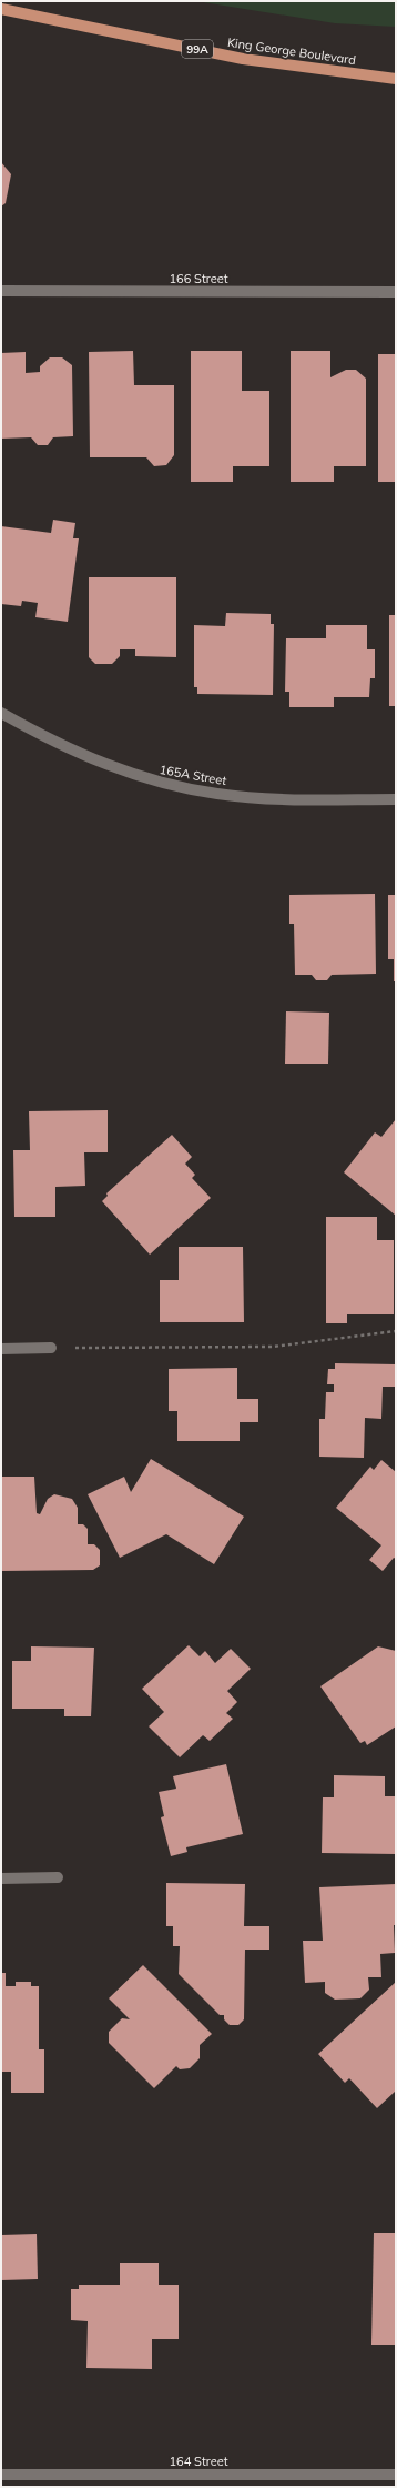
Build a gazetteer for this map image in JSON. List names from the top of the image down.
{
  "streets": {
    "main road": ["99A", "King George Boulevard"],
    "street": ["166 Street", "165A Street", "164 Street"]
  }
}
